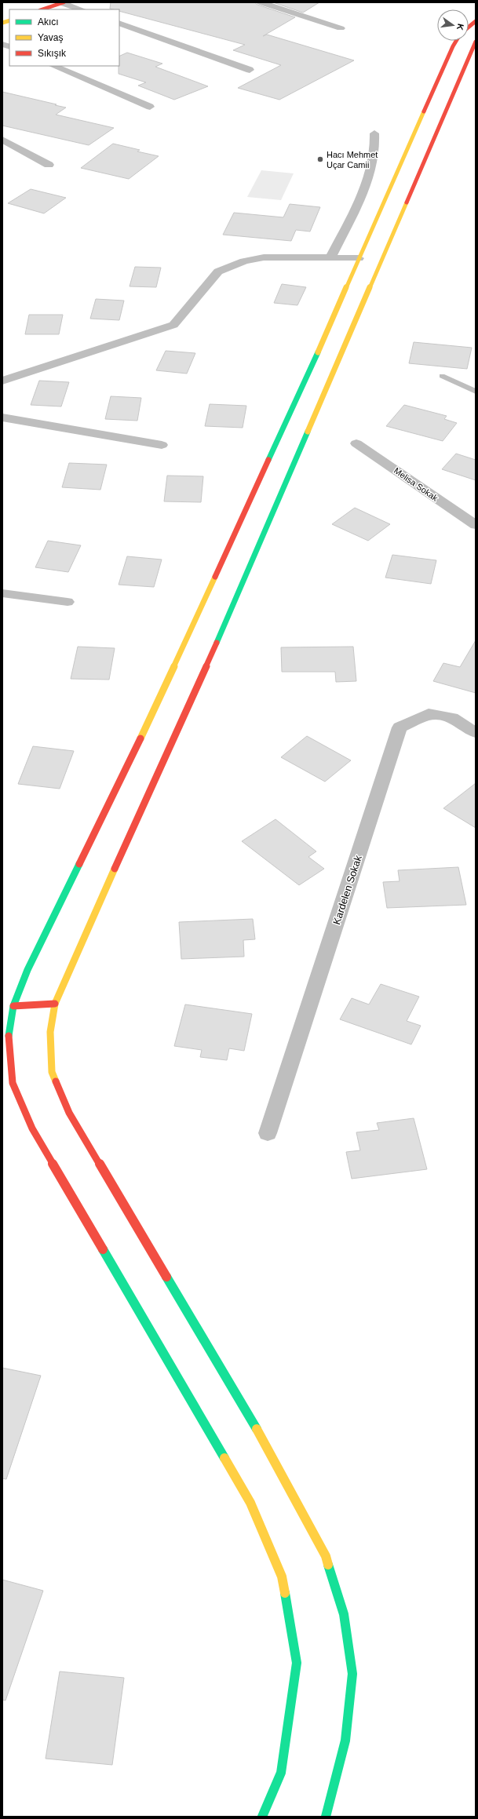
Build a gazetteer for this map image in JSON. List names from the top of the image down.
{
  "streets": {
    "street": ["Melisa Sokak", "Kardelen Sokak"]
  },
  "places": ["Hacı Mehmet Uçar Camii"],
  "legend": ["Akıcı", "Yavaş", "Sıkışık"],
  "north": "right"
}
